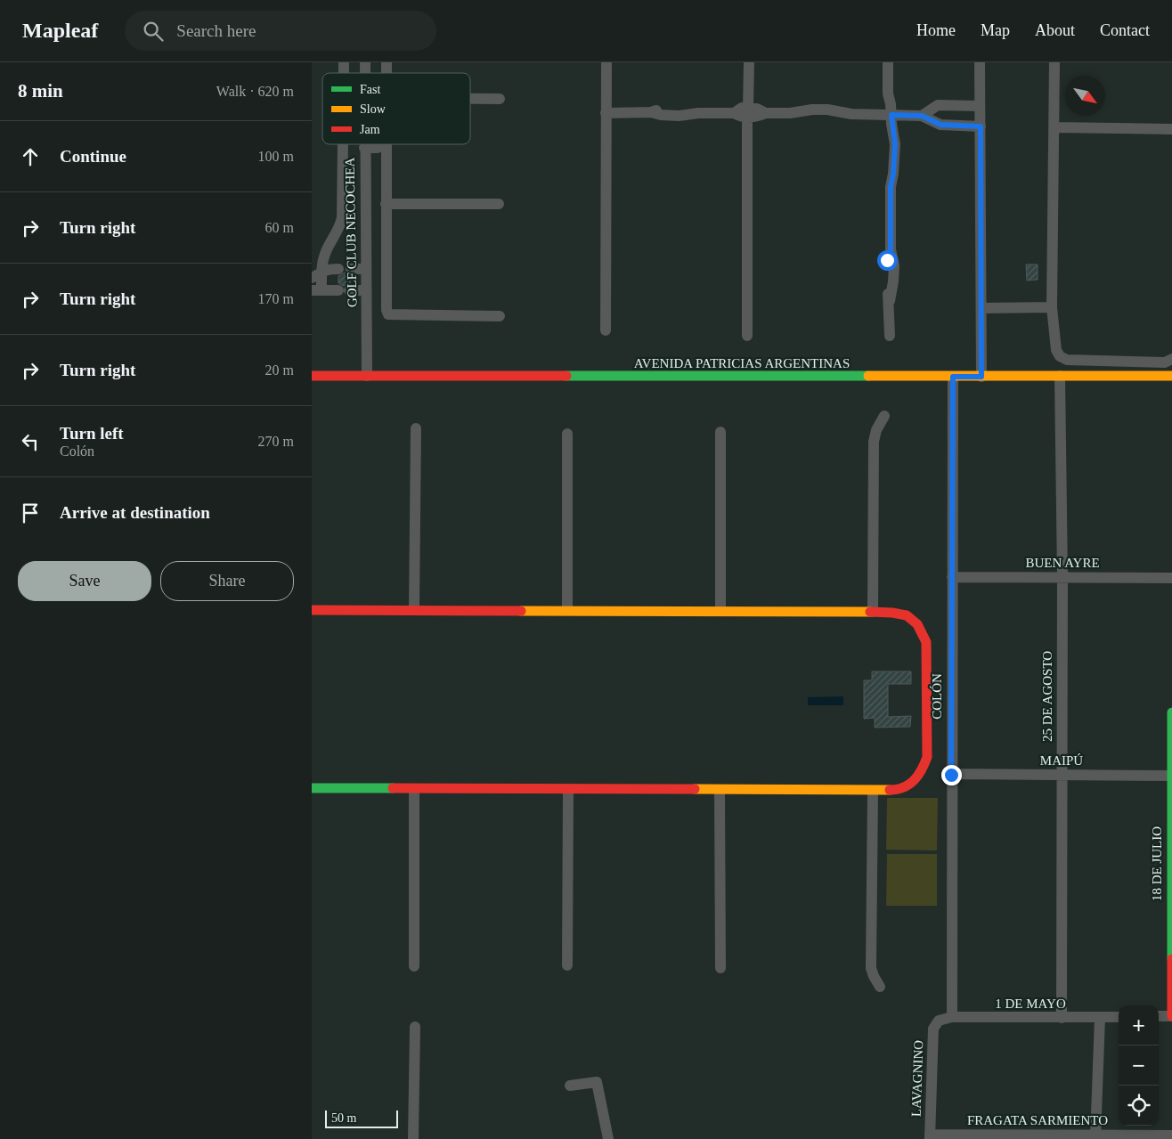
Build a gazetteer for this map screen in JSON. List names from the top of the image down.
{
  "streets": {
    "street": [
      "GOLF CLUB NECOCHEA",
      "AVENIDA PATRICIAS ARGENTINAS",
      "BUEN AYRE",
      "COLÓN",
      "25 DE AGOSTO",
      "MAIPÚ",
      "18 DE JULIO",
      "1 DE MAYO",
      "LAVAGNINO",
      "FRAGATA SARMIENTO"
    ]
  },
  "crossings": [
    ["GOLF CLUB NECOCHEA", "AVENIDA PATRICIAS ARGENTINAS"],
    ["AVENIDA PATRICIAS ARGENTINAS", "COLÓN"],
    ["AVENIDA PATRICIAS ARGENTINAS", "25 DE AGOSTO"],
    ["BUEN AYRE", "COLÓN"],
    ["BUEN AYRE", "25 DE AGOSTO"],
    ["COLÓN", "MAIPÚ"],
    ["COLÓN", "1 DE MAYO"],
    ["25 DE AGOSTO", "MAIPÚ"],
    ["25 DE AGOSTO", "1 DE MAYO"],
    ["MAIPÚ", "18 DE JULIO"],
    ["1 DE MAYO", "LAVAGNINO"],
    ["LAVAGNINO", "FRAGATA SARMIENTO"]
  ],
  "legend": ["Fast", "Slow", "Jam"],
  "scale_bar": "50 m",
  "north": "bottom right",
  "page": {
    "header": "Mapleaf",
    "search": "Search here",
    "nav": [
      "Home",
      "Map",
      "About",
      "Contact"
    ],
    "heading": ["8 min", "Walk · 620 m"],
    "list": [
      ["Continue", "100 m"],
      ["Turn right", "60 m"],
      ["Turn right", "170 m"],
      ["Turn right", "20 m"],
      ["Turn left", "Colón", "270 m"],
      "Arrive at destination"
    ],
    "buttons": ["Save", "Share"],
    "map_buttons": ["+", "−"],
    "scale": "50 m"
  }
}
